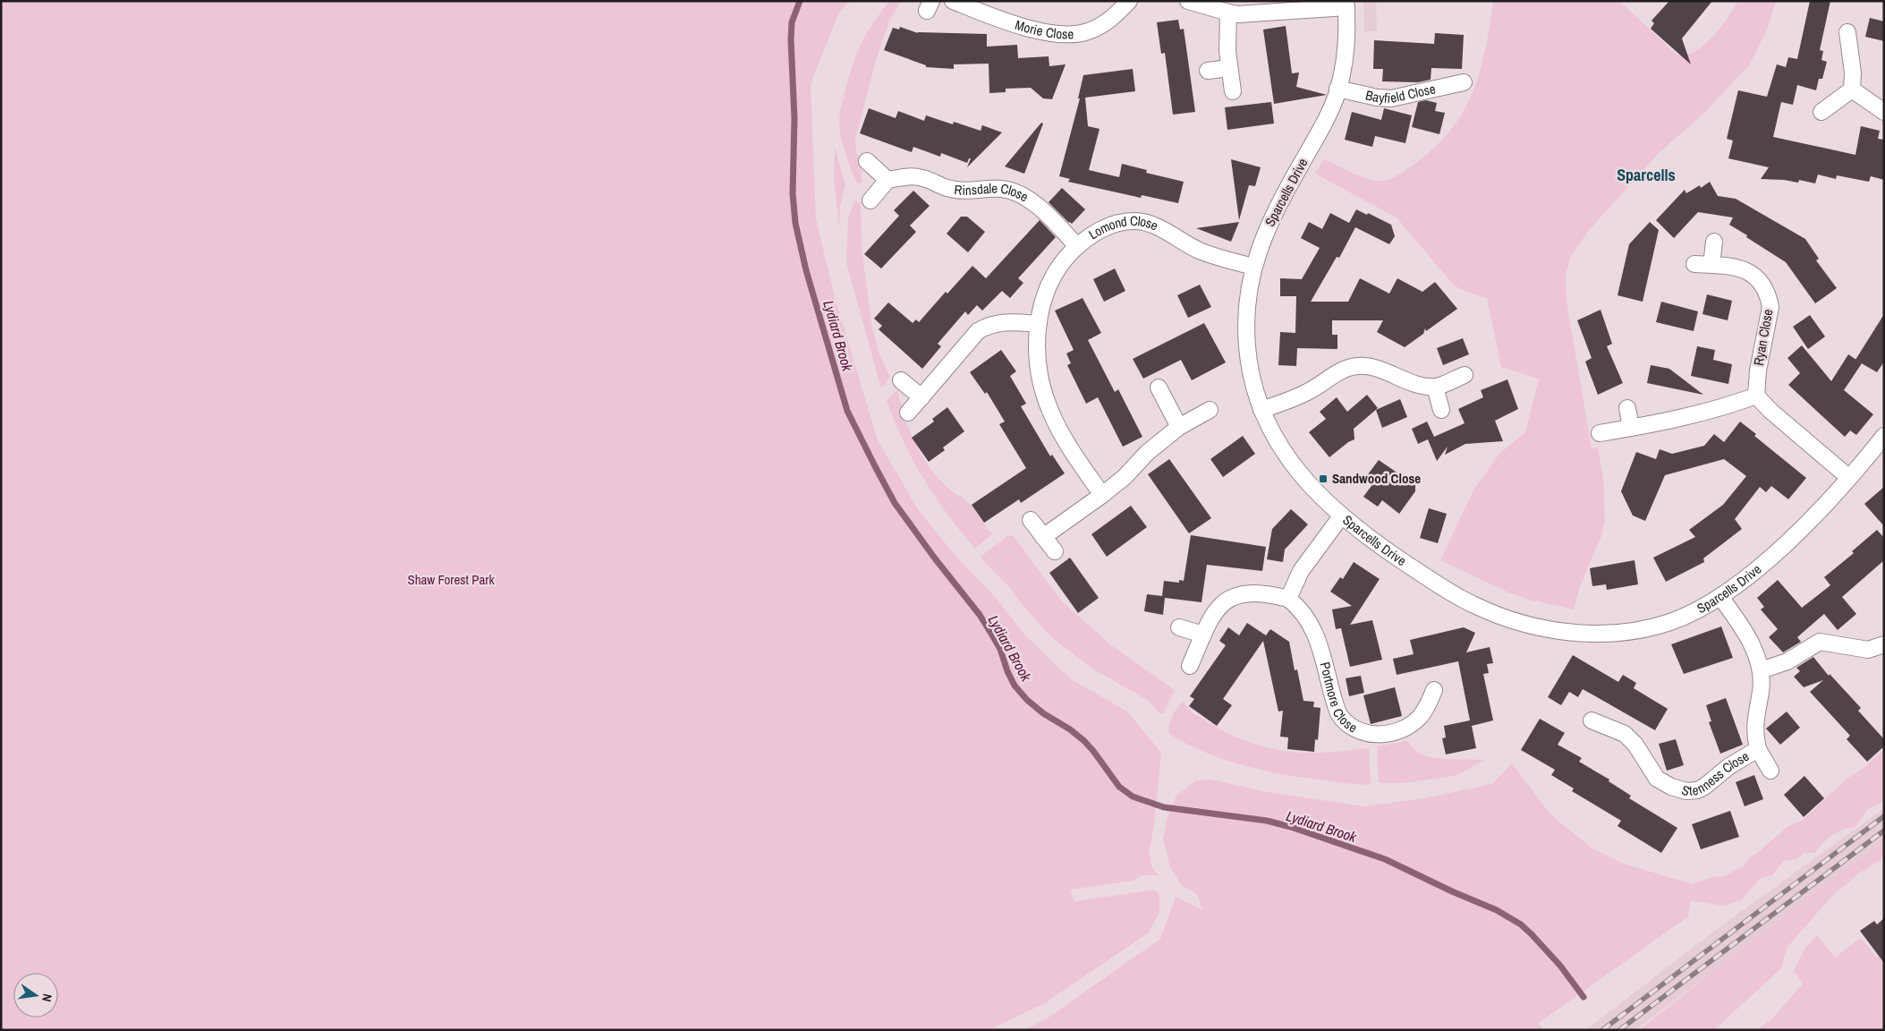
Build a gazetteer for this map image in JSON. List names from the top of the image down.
{
  "streets": {
    "street": [
      "Morie Close",
      "Bayfield Close",
      "Sparcells Drive",
      "Rinsdale Close",
      "Lomond Close",
      "Ryan Close",
      "Portmore Close",
      "Stenness Close"
    ]
  },
  "crossings": [
    ["Bayfield Close", "Sparcells Drive"],
    ["Sparcells Drive", "Lomond Close"],
    ["Sparcells Drive", "Stenness Close"],
    ["Rinsdale Close", "Lomond Close"]
  ],
  "districts": ["Sparcells"],
  "water": ["Lydiard Brook"],
  "parks": ["Shaw Forest Park"],
  "places": {
    "transit": ["Sandwood Close"]
  },
  "north": "right"
}
